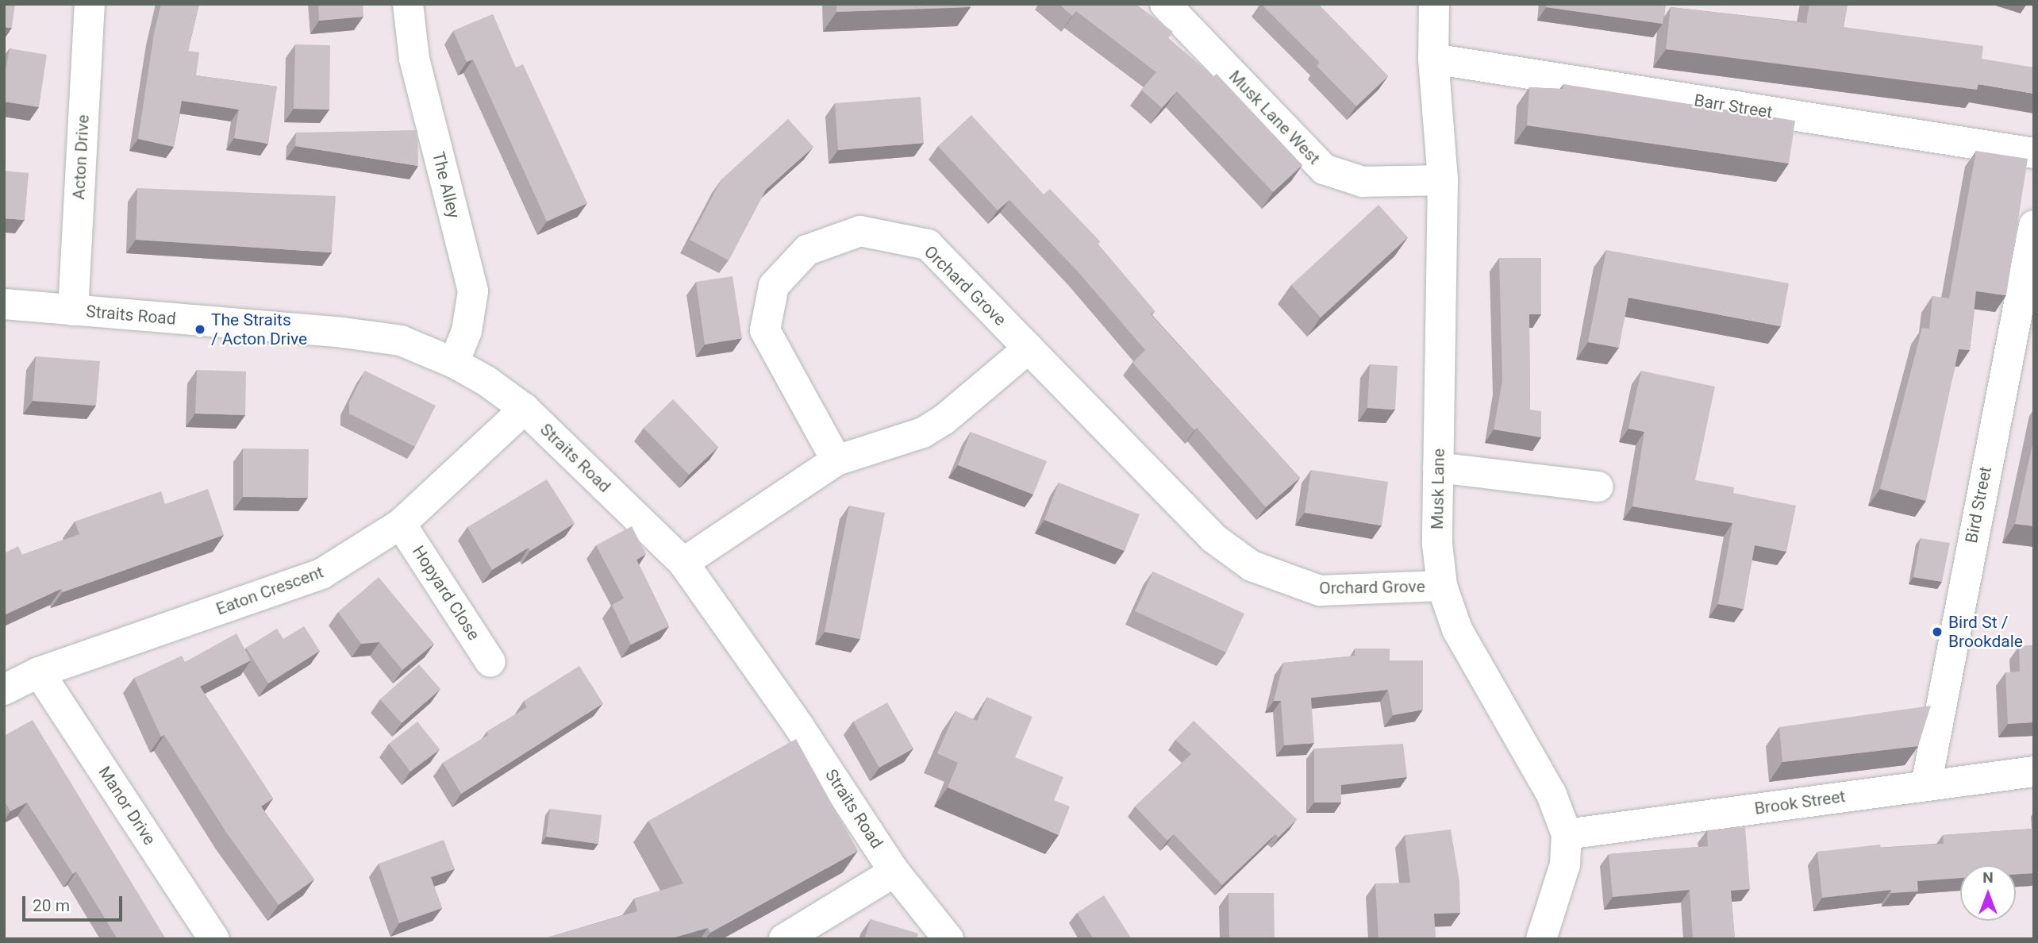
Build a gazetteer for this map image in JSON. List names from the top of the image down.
{
  "streets": {
    "street": [
      "Barr Street",
      "Musk Lane West",
      "Acton Drive",
      "The Alley",
      "Orchard Grove",
      "Straits Road",
      "Musk Lane",
      "Bird Street",
      "Eaton Crescent",
      "Hopyard Close",
      "Brook Street",
      "Manor Drive"
    ]
  },
  "crossings": [
    ["Barr Street", "Musk Lane"],
    ["Musk Lane West", "Musk Lane"],
    ["Acton Drive", "Straits Road"],
    ["The Alley", "Straits Road"],
    ["Orchard Grove", "Musk Lane"],
    ["Straits Road", "Eaton Crescent"],
    ["Musk Lane", "Brook Street"],
    ["Bird Street", "Brook Street"],
    ["Eaton Crescent", "Hopyard Close"],
    ["Eaton Crescent", "Manor Drive"]
  ],
  "places": ["The Straits / Acton Drive", "Bird St / Brookdale"],
  "scale_bar": "20 m",
  "north": "top"
}
